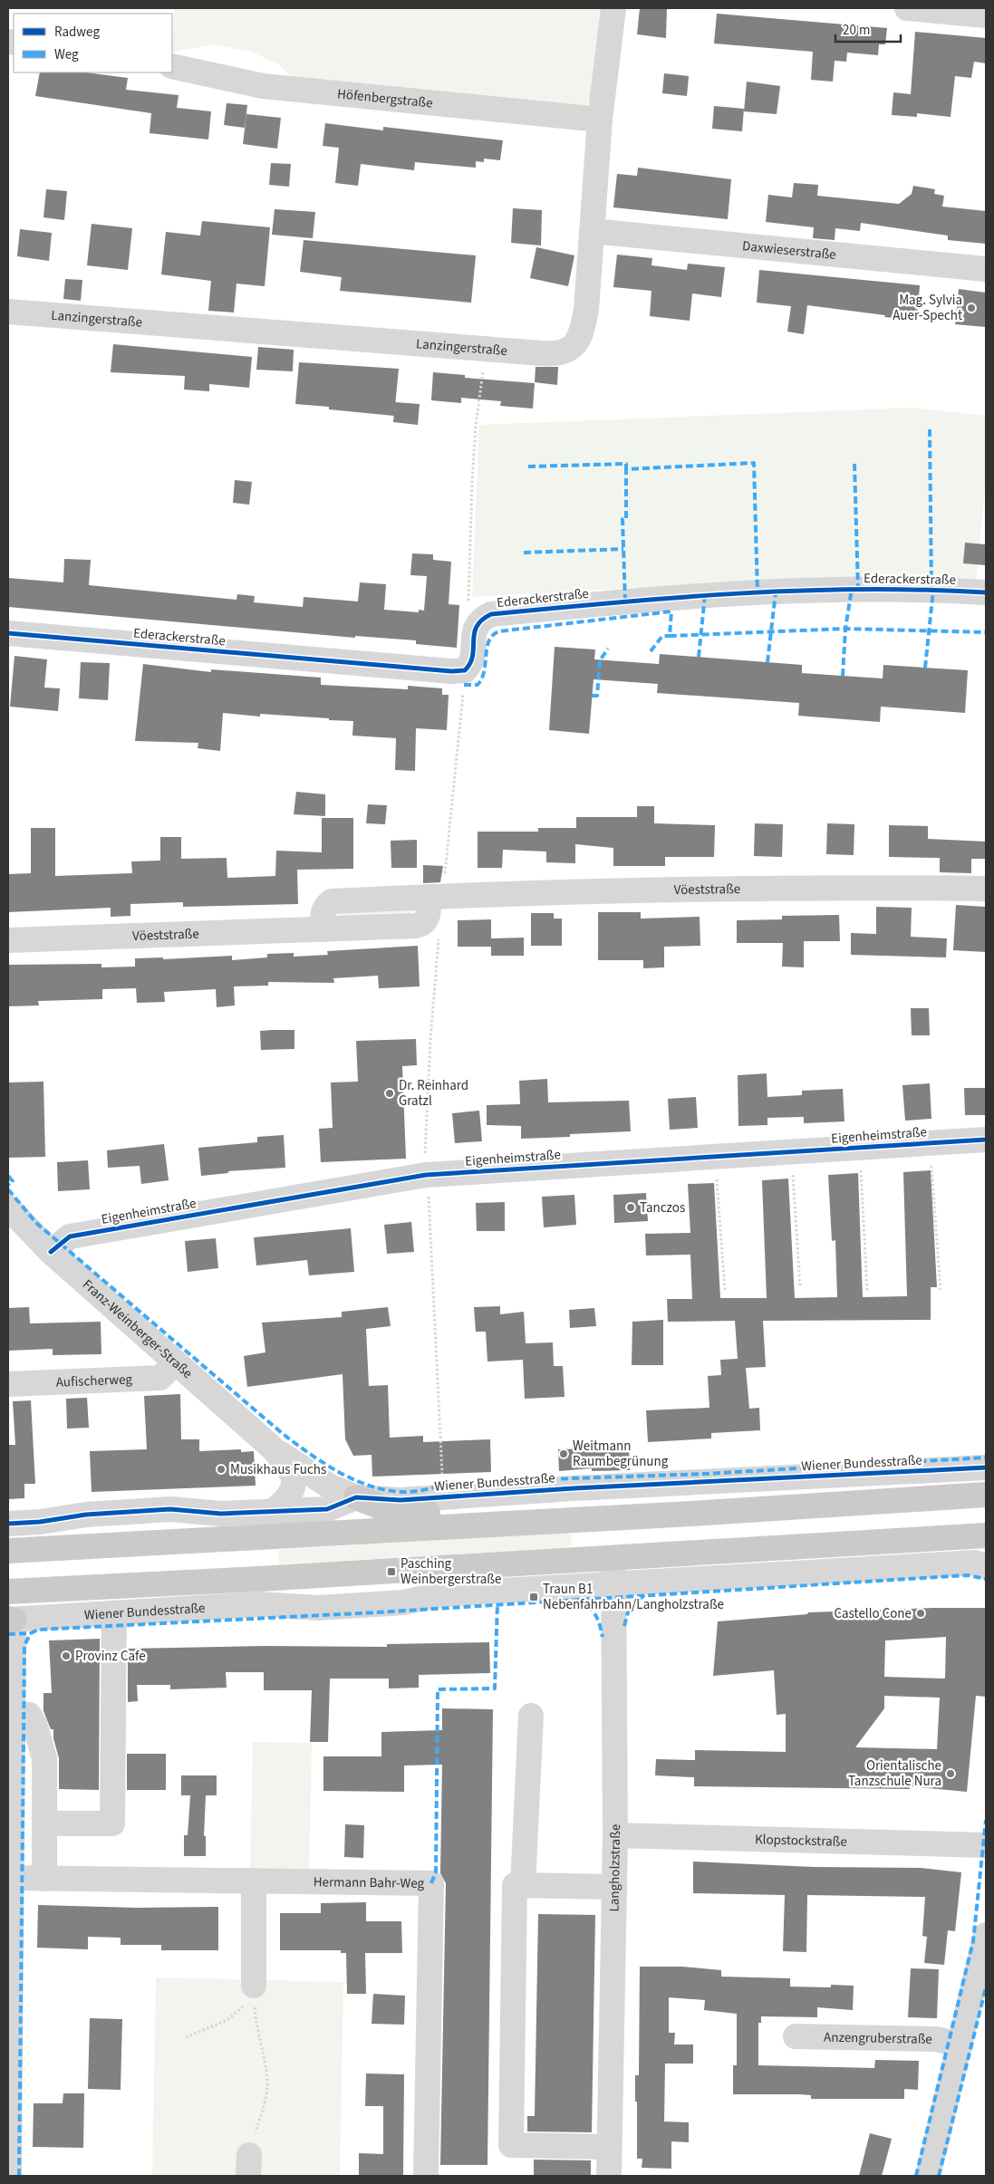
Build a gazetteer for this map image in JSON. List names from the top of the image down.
{
  "streets": {
    "main road": ["Wiener Bundesstraße"],
    "street": [
      "Höfenbergstraße",
      "Daxwieserstraße",
      "Lanzingerstraße",
      "Ederackerstraße",
      "Vöeststraße",
      "Eigenheimstraße",
      "Franz-Weinberger-Straße",
      "Aufischerweg",
      "Klopstockstraße",
      "Langholzstraße",
      "Hermann Bahr-Weg",
      "Anzengruberstraße"
    ]
  },
  "crossings": [
    ["Höfenbergstraße", "Lanzingerstraße"],
    ["Daxwieserstraße", "Lanzingerstraße"],
    ["Eigenheimstraße", "Franz-Weinberger-Straße"],
    ["Franz-Weinberger-Straße", "Aufischerweg"],
    ["Franz-Weinberger-Straße", "Wiener Bundesstraße"],
    ["Wiener Bundesstraße", "Langholzstraße"],
    ["Klopstockstraße", "Langholzstraße"]
  ],
  "places": {
    "other": [
      "Mag. Sylvia Auer-Specht",
      "Dr. Reinhard Gratzl",
      "Tanczos",
      "Weitmann Raumbegrünung",
      "Musikhaus Fuchs",
      "Castello Cone",
      "Provinz Cafe",
      "Orientalische Tanzschule Nura"
    ],
    "transit": ["Pasching Weinbergerstraße", "Traun B1 Nebenfahrbahn/Langholzstraße"]
  },
  "legend": ["Radweg", "Weg"],
  "scale_bar": "20 m"
}
